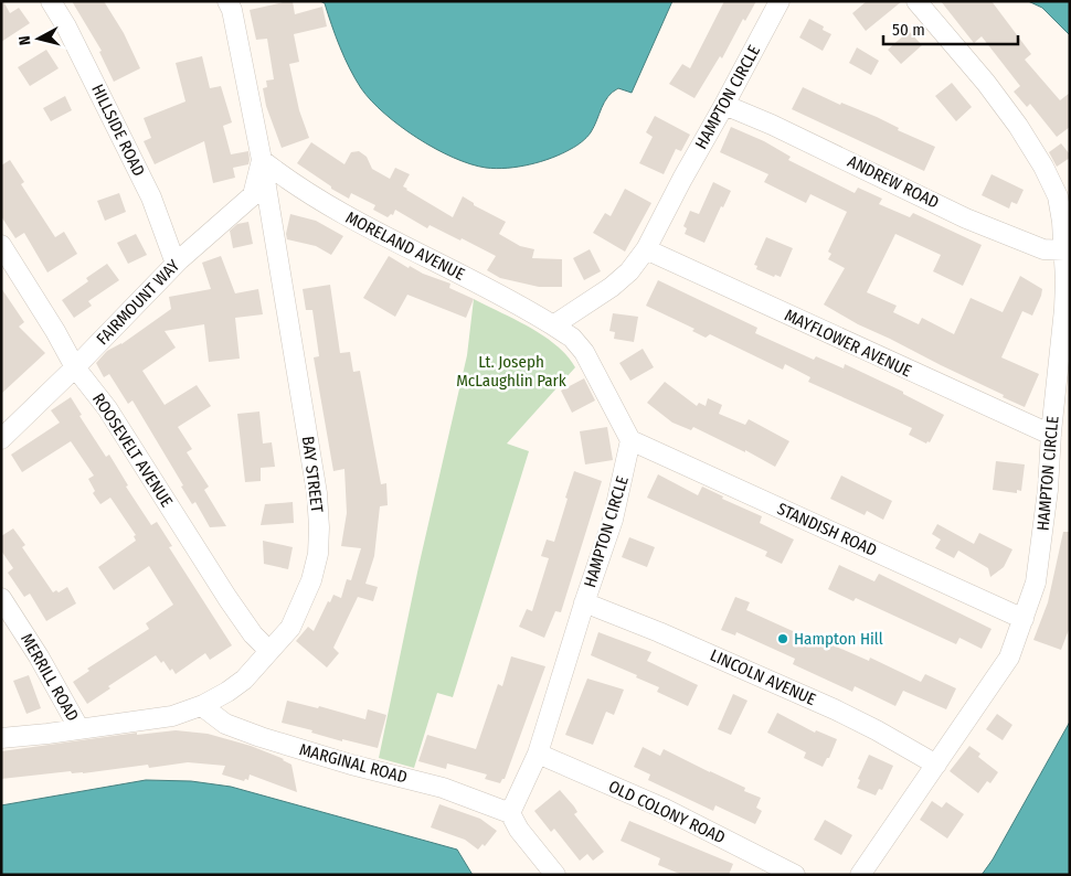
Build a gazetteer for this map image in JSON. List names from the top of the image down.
{
  "streets": {
    "street": [
      "HAMPTON CIRCLE",
      "HILLSIDE ROAD",
      "ANDREW ROAD",
      "MORELAND AVENUE",
      "FAIRMOUNT WAY",
      "MAYFLOWER AVENUE",
      "ROOSEVELT AVENUE",
      "BAY STREET",
      "STANDISH ROAD",
      "MERRILL ROAD",
      "LINCOLN AVENUE",
      "MARGINAL ROAD",
      "OLD COLONY ROAD"
    ]
  },
  "crossings": [
    ["HAMPTON CIRCLE", "ANDREW ROAD"],
    ["HAMPTON CIRCLE", "MORELAND AVENUE"],
    ["HAMPTON CIRCLE", "MAYFLOWER AVENUE"],
    ["HAMPTON CIRCLE", "STANDISH ROAD"],
    ["HAMPTON CIRCLE", "LINCOLN AVENUE"],
    ["HAMPTON CIRCLE", "MARGINAL ROAD"],
    ["HAMPTON CIRCLE", "OLD COLONY ROAD"],
    ["HILLSIDE ROAD", "FAIRMOUNT WAY"],
    ["MORELAND AVENUE", "FAIRMOUNT WAY"],
    ["MORELAND AVENUE", "BAY STREET"],
    ["FAIRMOUNT WAY", "ROOSEVELT AVENUE"],
    ["FAIRMOUNT WAY", "BAY STREET"],
    ["ROOSEVELT AVENUE", "BAY STREET"],
    ["BAY STREET", "MERRILL ROAD"],
    ["BAY STREET", "MARGINAL ROAD"]
  ],
  "parks": ["Lt. Joseph McLaughlin Park"],
  "places": ["Hampton Hill"],
  "scale_bar": "50 m",
  "north": "left"
}
